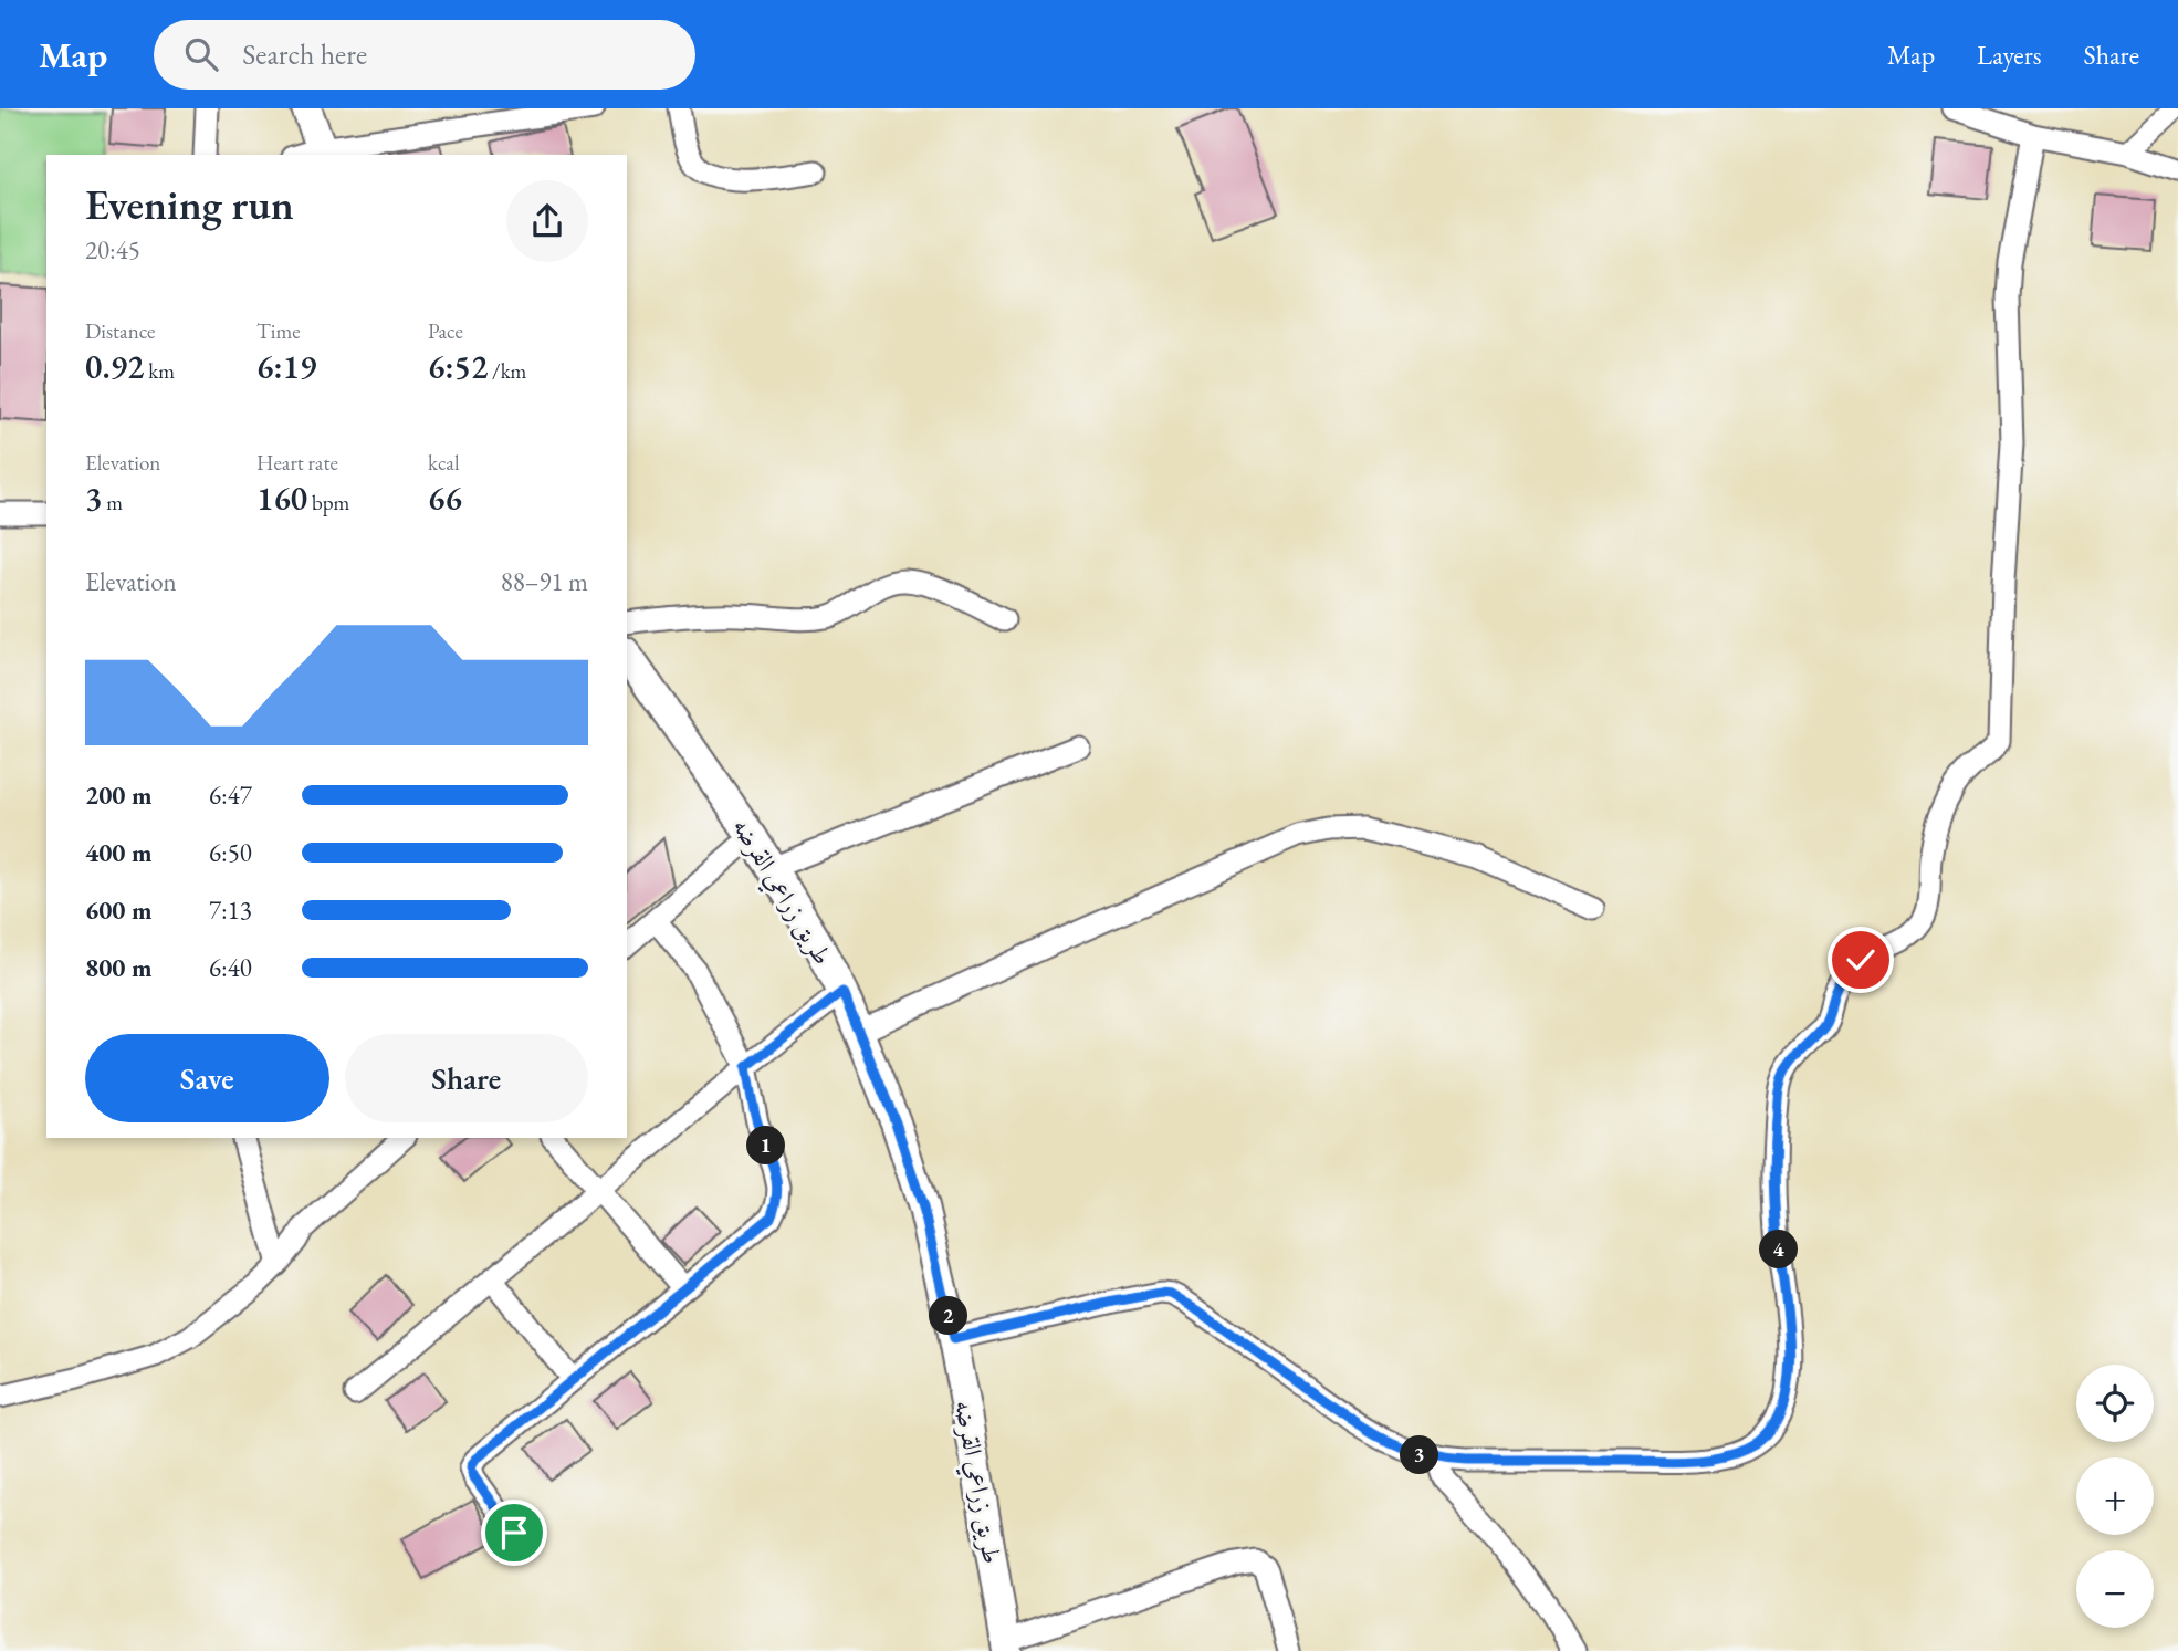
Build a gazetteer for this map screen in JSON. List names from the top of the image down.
{
  "streets": {
    "main road": ["طريق زراعي القرضه"]
  },
  "page": {
    "header": "Map",
    "search": "Search here",
    "nav": ["Map", "Layers", "Share"],
    "heading": ["Evening run", "20:45"],
    "stats": [
      ["Distance", "0.92 km"],
      ["Time", "6:19"],
      ["Pace", "6:52 /km"],
      ["Elevation", "3 m"],
      ["Heart rate", "160 bpm"],
      ["kcal", "66"]
    ],
    "chart": ["Elevation", "88–91 m"],
    "list": [
      {
        "name": "200 m",
        "note": "6:47"
      },
      {
        "name": "400 m",
        "note": "6:50"
      },
      {
        "name": "600 m",
        "note": "7:13"
      },
      {
        "name": "800 m",
        "note": "6:40"
      }
    ],
    "buttons": ["Save", "Share"],
    "pins": [
      "1",
      "4",
      "2",
      "3"
    ],
    "map_buttons": ["+", "−"]
  }
}
